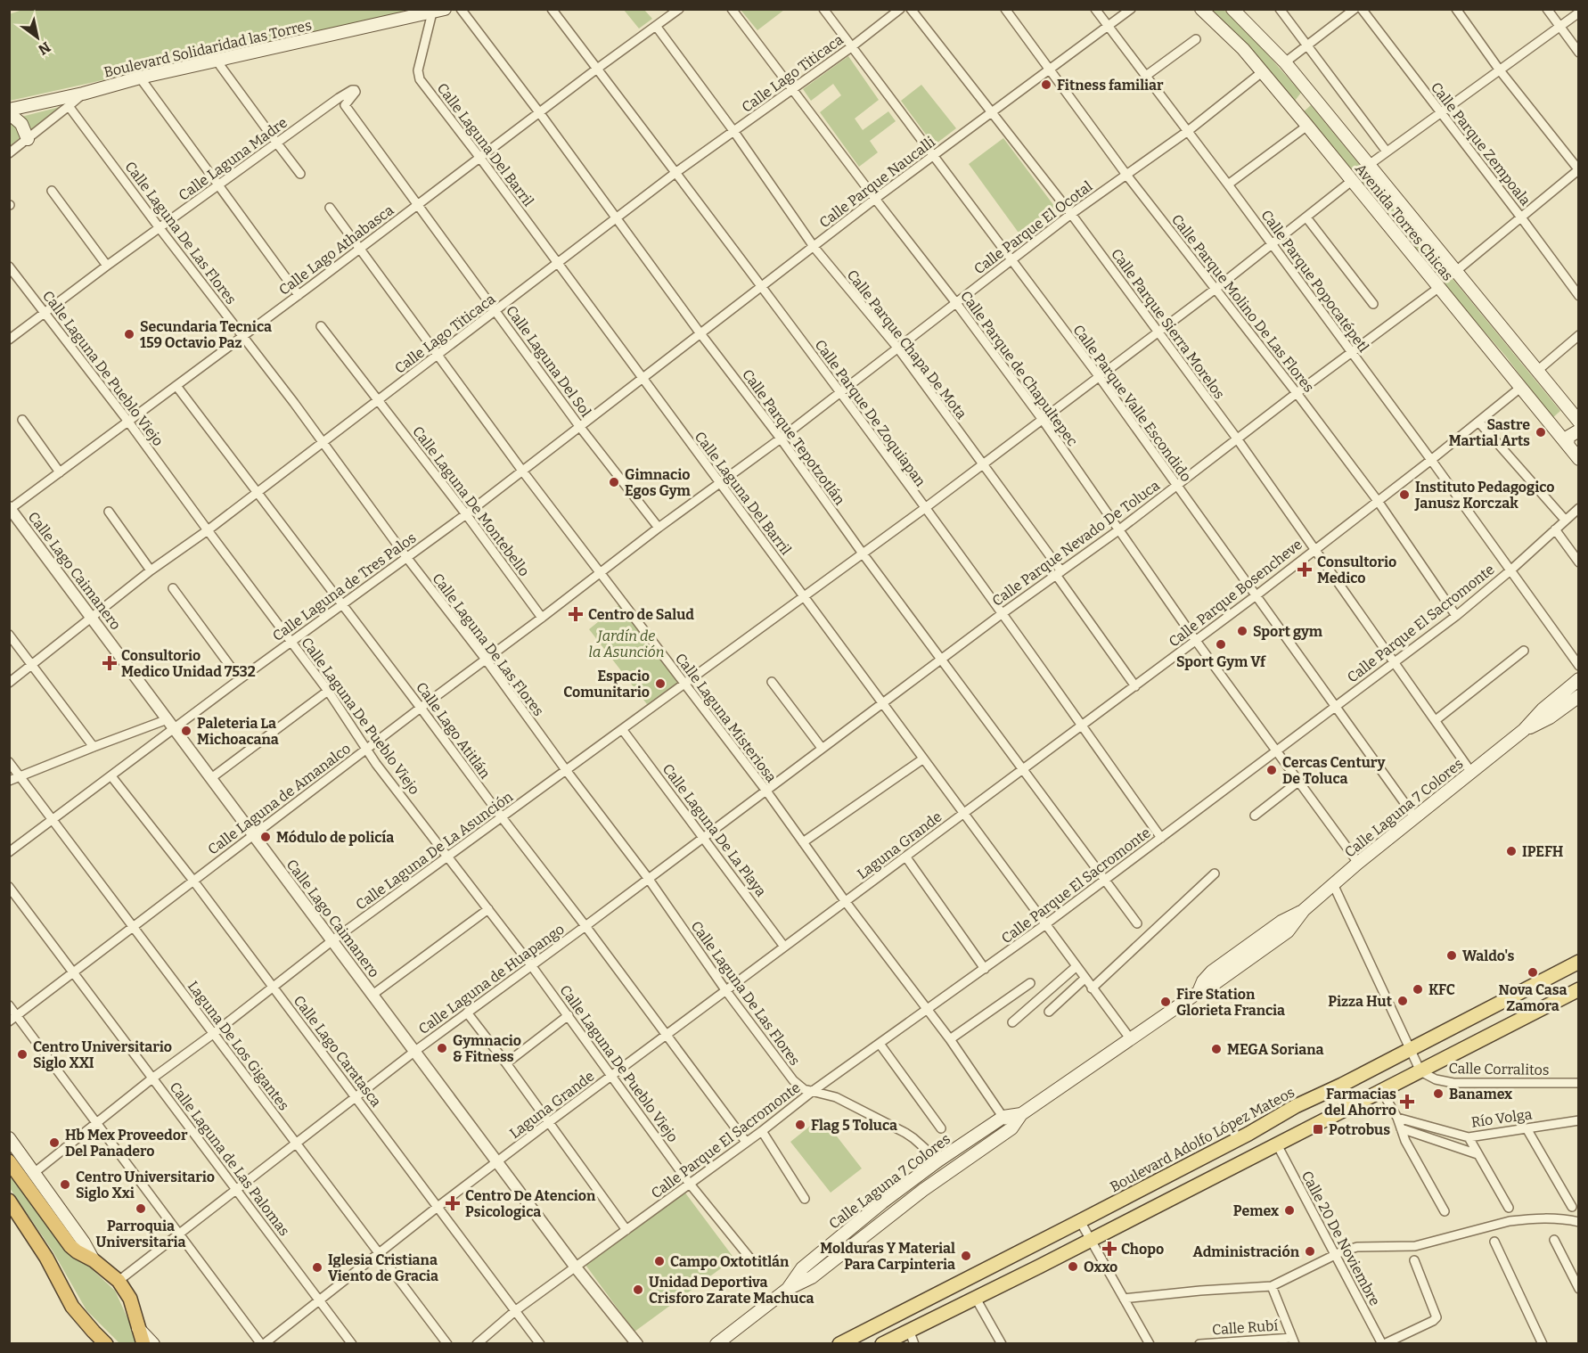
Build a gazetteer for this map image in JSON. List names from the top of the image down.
{
  "streets": {
    "main road": [
      "Boulevard Solidaridad las Torres",
      "Avenida Torres Chicas",
      "Calle Laguna 7 Colores",
      "Boulevard Adolfo López Mateos"
    ],
    "street": [
      "Calle Lago Titicaca",
      "Calle Parque Zempoala",
      "Calle Laguna Del Barril",
      "Calle Laguna Madre",
      "Calle Parque Naucalli",
      "Calle Parque El Ocotal",
      "Calle Laguna De Las Flores",
      "Calle Lago Athabasca",
      "Calle Parque Popocatépetl",
      "Calle Parque Molino De Las Flores",
      "Calle Parque Sierra Morelos",
      "Calle Parque Chapa De Mota",
      "Calle Laguna Del Sol",
      "Calle Laguna De Pueblo Viejo",
      "Calle Parque de Chapultepec",
      "Calle Parque Valle Escondido",
      "Calle Parque De Zoquiapan",
      "Calle Parque Tepotzotlán",
      "Calle Laguna De Montebello",
      "Calle Parque Nevado De Toluca",
      "Calle Lago Caimanero",
      "Calle Laguna de Tres Palos",
      "Calle Parque Bosencheve",
      "Calle Parque El Sacromonte",
      "Calle Laguna Misteriosa",
      "Calle Lago Atitlán",
      "Calle Laguna de Amanalco",
      "Calle Laguna De La Playa",
      "Laguna Grande",
      "Calle Laguna De La Asunción",
      "Calle Laguna de Huapango",
      "Laguna De Los Gigantes",
      "Calle Lago Caratasca",
      "Calle Corralitos",
      "Río Volga",
      "Calle Laguna de Las Palomas",
      "Calle 20 De Noviembre",
      "Calle Rubí"
    ]
  },
  "crossings": [
    ["Boulevard Solidaridad las Torres", "Calle Laguna Del Barril"],
    ["Calle Lago Titicaca", "Calle Laguna Del Barril"],
    ["Calle Lago Titicaca", "Calle Laguna De Las Flores"],
    ["Calle Lago Titicaca", "Calle Parque Chapa De Mota"],
    ["Calle Lago Titicaca", "Calle Laguna Del Sol"],
    ["Calle Lago Titicaca", "Calle Laguna De Pueblo Viejo"],
    ["Calle Lago Titicaca", "Calle Parque de Chapultepec"],
    ["Calle Lago Titicaca", "Calle Parque Valle Escondido"],
    ["Calle Lago Titicaca", "Calle Parque De Zoquiapan"],
    ["Calle Lago Titicaca", "Calle Parque Tepotzotlán"],
    ["Calle Lago Titicaca", "Calle Laguna De Montebello"],
    ["Calle Lago Titicaca", "Calle Lago Caimanero"],
    ["Calle Lago Titicaca", "Calle Laguna Misteriosa"],
    ["Calle Lago Titicaca", "Calle Lago Atitlán"],
    ["Calle Laguna Del Barril", "Calle Parque Naucalli"],
    ["Calle Laguna Del Barril", "Calle Parque El Ocotal"],
    ["Calle Laguna Del Barril", "Calle Lago Athabasca"],
    ["Calle Laguna Del Barril", "Calle Parque Nevado De Toluca"],
    ["Calle Laguna Del Barril", "Calle Laguna de Tres Palos"],
    ["Calle Laguna Del Barril", "Calle Parque Bosencheve"],
    ["Calle Laguna Del Barril", "Calle Parque El Sacromonte"],
    ["Calle Laguna Del Barril", "Calle Laguna de Amanalco"],
    ["Calle Laguna Del Barril", "Calle Laguna 7 Colores"],
    ["Calle Laguna Del Barril", "Laguna Grande"],
    ["Calle Laguna Del Barril", "Calle Laguna De La Asunción"],
    ["Calle Laguna Del Barril", "Calle Laguna de Huapango"],
    ["Calle Laguna Madre", "Calle Laguna De Las Flores"],
    ["Calle Laguna Madre", "Calle Laguna Del Sol"],
    ["Calle Laguna Madre", "Calle Laguna De Pueblo Viejo"],
    ["Calle Parque Naucalli", "Calle Parque Popocatépetl"],
    ["Calle Parque Naucalli", "Calle Parque Molino De Las Flores"],
    ["Calle Parque Naucalli", "Calle Parque Sierra Morelos"],
    ["Calle Parque Naucalli", "Calle Parque Chapa De Mota"],
    ["Calle Parque Naucalli", "Calle Parque de Chapultepec"],
    ["Calle Parque Naucalli", "Calle Parque Valle Escondido"],
    ["Calle Parque Naucalli", "Calle Parque De Zoquiapan"],
    ["Calle Parque Naucalli", "Calle Parque Tepotzotlán"],
    ["Calle Parque Naucalli", "Calle Laguna de Tres Palos"],
    ["Avenida Torres Chicas", "Calle Parque El Ocotal"],
    ["Avenida Torres Chicas", "Calle Parque Nevado De Toluca"],
    ["Avenida Torres Chicas", "Calle Parque Bosencheve"],
    ["Avenida Torres Chicas", "Calle Laguna De La Asunción"],
    ["Calle Parque El Ocotal", "Calle Parque Popocatépetl"],
    ["Calle Parque El Ocotal", "Calle Parque Molino De Las Flores"],
    ["Calle Parque El Ocotal", "Calle Parque Sierra Morelos"],
    ["Calle Parque El Ocotal", "Calle Parque Chapa De Mota"],
    ["Calle Parque El Ocotal", "Calle Parque de Chapultepec"],
    ["Calle Parque El Ocotal", "Calle Parque Valle Escondido"],
    ["Calle Parque El Ocotal", "Calle Parque De Zoquiapan"],
    ["Calle Parque El Ocotal", "Calle Parque Tepotzotlán"],
    ["Calle Parque El Ocotal", "Calle Laguna de Amanalco"],
    ["Calle Laguna De Las Flores", "Calle Lago Athabasca"],
    ["Calle Laguna De Las Flores", "Calle Laguna de Tres Palos"],
    ["Calle Laguna De Las Flores", "Calle Parque El Sacromonte"],
    ["Calle Laguna De Las Flores", "Calle Laguna de Amanalco"],
    ["Calle Laguna De Las Flores", "Calle Laguna 7 Colores"],
    ["Calle Laguna De Las Flores", "Laguna Grande"],
    ["Calle Laguna De Las Flores", "Calle Laguna De La Asunción"],
    ["Calle Laguna De Las Flores", "Calle Laguna de Huapango"],
    ["Calle Lago Athabasca", "Calle Parque Chapa De Mota"],
    ["Calle Lago Athabasca", "Calle Laguna Del Sol"],
    ["Calle Lago Athabasca", "Calle Laguna De Pueblo Viejo"],
    ["Calle Lago Athabasca", "Calle Parque De Zoquiapan"],
    ["Calle Lago Athabasca", "Calle Parque Tepotzotlán"],
    ["Calle Lago Athabasca", "Calle Lago Caimanero"],
    ["Calle Lago Athabasca", "Calle Laguna Misteriosa"],
    ["Calle Lago Athabasca", "Calle Lago Atitlán"],
    ["Calle Parque Popocatépetl", "Calle Parque Nevado De Toluca"],
    ["Calle Parque Popocatépetl", "Calle Parque Bosencheve"],
    ["Calle Parque Popocatépetl", "Calle Parque El Sacromonte"],
    ["Calle Parque Popocatépetl", "Calle Laguna De La Asunción"],
    ["Calle Parque Molino De Las Flores", "Calle Parque Nevado De Toluca"],
    ["Calle Parque Molino De Las Flores", "Calle Parque Bosencheve"],
    ["Calle Parque Molino De Las Flores", "Calle Parque El Sacromonte"],
    ["Calle Parque Molino De Las Flores", "Calle Laguna De La Asunción"],
    ["Calle Parque Sierra Morelos", "Calle Parque Nevado De Toluca"],
    ["Calle Parque Sierra Morelos", "Calle Parque Bosencheve"],
    ["Calle Parque Sierra Morelos", "Calle Parque El Sacromonte"],
    ["Calle Parque Sierra Morelos", "Calle Laguna 7 Colores"],
    ["Calle Parque Sierra Morelos", "Calle Laguna De La Asunción"],
    ["Calle Parque Chapa De Mota", "Calle Parque Nevado De Toluca"],
    ["Calle Parque Chapa De Mota", "Calle Parque Bosencheve"],
    ["Calle Parque Chapa De Mota", "Calle Laguna De La Asunción"],
    ["Calle Laguna Del Sol", "Calle Laguna de Tres Palos"],
    ["Calle Laguna Del Sol", "Calle Laguna de Amanalco"],
    ["Calle Laguna De Pueblo Viejo", "Calle Laguna de Tres Palos"],
    ["Calle Laguna De Pueblo Viejo", "Calle Parque El Sacromonte"],
    ["Calle Laguna De Pueblo Viejo", "Calle Laguna de Amanalco"],
    ["Calle Laguna De Pueblo Viejo", "Laguna Grande"],
    ["Calle Laguna De Pueblo Viejo", "Calle Laguna De La Asunción"],
    ["Calle Laguna De Pueblo Viejo", "Calle Laguna de Huapango"],
    ["Calle Parque de Chapultepec", "Calle Parque Nevado De Toluca"],
    ["Calle Parque de Chapultepec", "Calle Parque Bosencheve"],
    ["Calle Parque de Chapultepec", "Calle Parque El Sacromonte"],
    ["Calle Parque de Chapultepec", "Calle Laguna 7 Colores"],
    ["Calle Parque de Chapultepec", "Calle Laguna De La Asunción"],
    ["Calle Parque Valle Escondido", "Calle Parque Nevado De Toluca"],
    ["Calle Parque Valle Escondido", "Calle Parque Bosencheve"],
    ["Calle Parque Valle Escondido", "Calle Parque El Sacromonte"],
    ["Calle Parque Valle Escondido", "Calle Laguna 7 Colores"],
    ["Calle Parque Valle Escondido", "Calle Laguna De La Asunción"],
    ["Calle Parque De Zoquiapan", "Calle Parque Nevado De Toluca"],
    ["Calle Parque De Zoquiapan", "Calle Parque Bosencheve"],
    ["Calle Parque De Zoquiapan", "Calle Parque El Sacromonte"],
    ["Calle Parque De Zoquiapan", "Calle Laguna De La Asunción"],
    ["Calle Parque Tepotzotlán", "Calle Parque Nevado De Toluca"],
    ["Calle Parque Tepotzotlán", "Calle Parque Bosencheve"],
    ["Calle Parque Tepotzotlán", "Calle Parque El Sacromonte"],
    ["Calle Parque Tepotzotlán", "Calle Laguna De La Asunción"],
    ["Calle Laguna De Montebello", "Calle Laguna de Tres Palos"],
    ["Calle Laguna De Montebello", "Calle Laguna de Amanalco"],
    ["Calle Parque Nevado De Toluca", "Calle Laguna de Huapango"],
    ["Calle Lago Caimanero", "Calle Laguna de Tres Palos"],
    ["Calle Lago Caimanero", "Calle Parque El Sacromonte"],
    ["Calle Lago Caimanero", "Calle Laguna de Amanalco"],
    ["Calle Lago Caimanero", "Laguna Grande"],
    ["Calle Lago Caimanero", "Calle Laguna De La Asunción"],
    ["Calle Lago Caimanero", "Calle Laguna de Huapango"],
    ["Calle Laguna de Tres Palos", "Calle Laguna Misteriosa"],
    ["Calle Laguna de Tres Palos", "Calle Lago Atitlán"],
    ["Calle Laguna de Tres Palos", "Laguna De Los Gigantes"],
    ["Calle Laguna de Tres Palos", "Calle Lago Caratasca"],
    ["Calle Parque Bosencheve", "Laguna Grande"],
    ["Calle Parque El Sacromonte", "Calle Laguna Misteriosa"],
    ["Calle Parque El Sacromonte", "Calle Lago Atitlán"],
    ["Calle Parque El Sacromonte", "Calle Lago Caratasca"],
    ["Calle Laguna Misteriosa", "Calle Laguna de Amanalco"],
    ["Calle Laguna Misteriosa", "Calle Laguna 7 Colores"],
    ["Calle Laguna Misteriosa", "Laguna Grande"],
    ["Calle Laguna Misteriosa", "Calle Laguna De La Asunción"],
    ["Calle Laguna Misteriosa", "Calle Laguna de Huapango"],
    ["Calle Lago Atitlán", "Calle Laguna de Amanalco"],
    ["Calle Lago Atitlán", "Laguna Grande"],
    ["Calle Lago Atitlán", "Calle Laguna De La Asunción"],
    ["Calle Lago Atitlán", "Calle Laguna de Huapango"],
    ["Calle Laguna de Amanalco", "Laguna De Los Gigantes"],
    ["Calle Laguna de Amanalco", "Calle Lago Caratasca"],
    ["Calle Laguna de Amanalco", "Calle Laguna de Las Palomas"],
    ["Calle Laguna De La Playa", "Laguna Grande"],
    ["Calle Laguna De La Playa", "Calle Laguna De La Asunción"],
    ["Calle Laguna De La Playa", "Calle Laguna de Huapango"],
    ["Laguna Grande", "Laguna De Los Gigantes"],
    ["Laguna Grande", "Calle Lago Caratasca"],
    ["Laguna Grande", "Calle Laguna de Las Palomas"],
    ["Calle Laguna De La Asunción", "Laguna De Los Gigantes"],
    ["Calle Laguna De La Asunción", "Calle Lago Caratasca"],
    ["Calle Laguna De La Asunción", "Calle Laguna de Las Palomas"],
    ["Calle Laguna de Huapango", "Laguna De Los Gigantes"],
    ["Calle Laguna de Huapango", "Calle Lago Caratasca"],
    ["Calle Laguna de Huapango", "Calle Laguna de Las Palomas"]
  ],
  "parks": ["Jardín de la Asunción"],
  "places": {
    "other": [
      "Fitness familiar",
      "Secundaria Tecnica 159 Octavio Paz",
      "Sastre Martial Arts",
      "Gimnacio Egos Gym",
      "Instituto Pedagogico Janusz Korczak",
      "Sport gym",
      "Sport Gym Vf",
      "Espacio Comunitario",
      "Paleteria La Michoacana",
      "Cercas Century De Toluca",
      "Módulo de policía",
      "IPEFH",
      "Waldo's",
      "Nova Casa Zamora",
      "KFC",
      "Pizza Hut",
      "Fire Station Glorieta Francia",
      "Gymnacio & Fitness",
      "MEGA Soriana",
      "Centro Universitario Siglo XXI",
      "Banamex",
      "Flag 5 Toluca",
      "Hb Mex Proveedor Del Panadero",
      "Centro Universitario Siglo Xxi",
      "Parroquia Universitaria",
      "Pemex",
      "Administración",
      "Molduras Y Material Para Carpinteria",
      "Campo Oxtotitlán",
      "Oxxo",
      "Iglesia Cristiana Viento de Gracia",
      "Unidad Deportiva Crisforo Zarate Machuca"
    ],
    "health": [
      "Consultorio Medico",
      "Centro de Salud",
      "Consultorio Medico Unidad 7532",
      "Farmacias del Ahorro",
      "Centro De Atencion Psicologica",
      "Chopo"
    ],
    "transit": ["Potrobus"]
  },
  "north": "bottom right"
}
